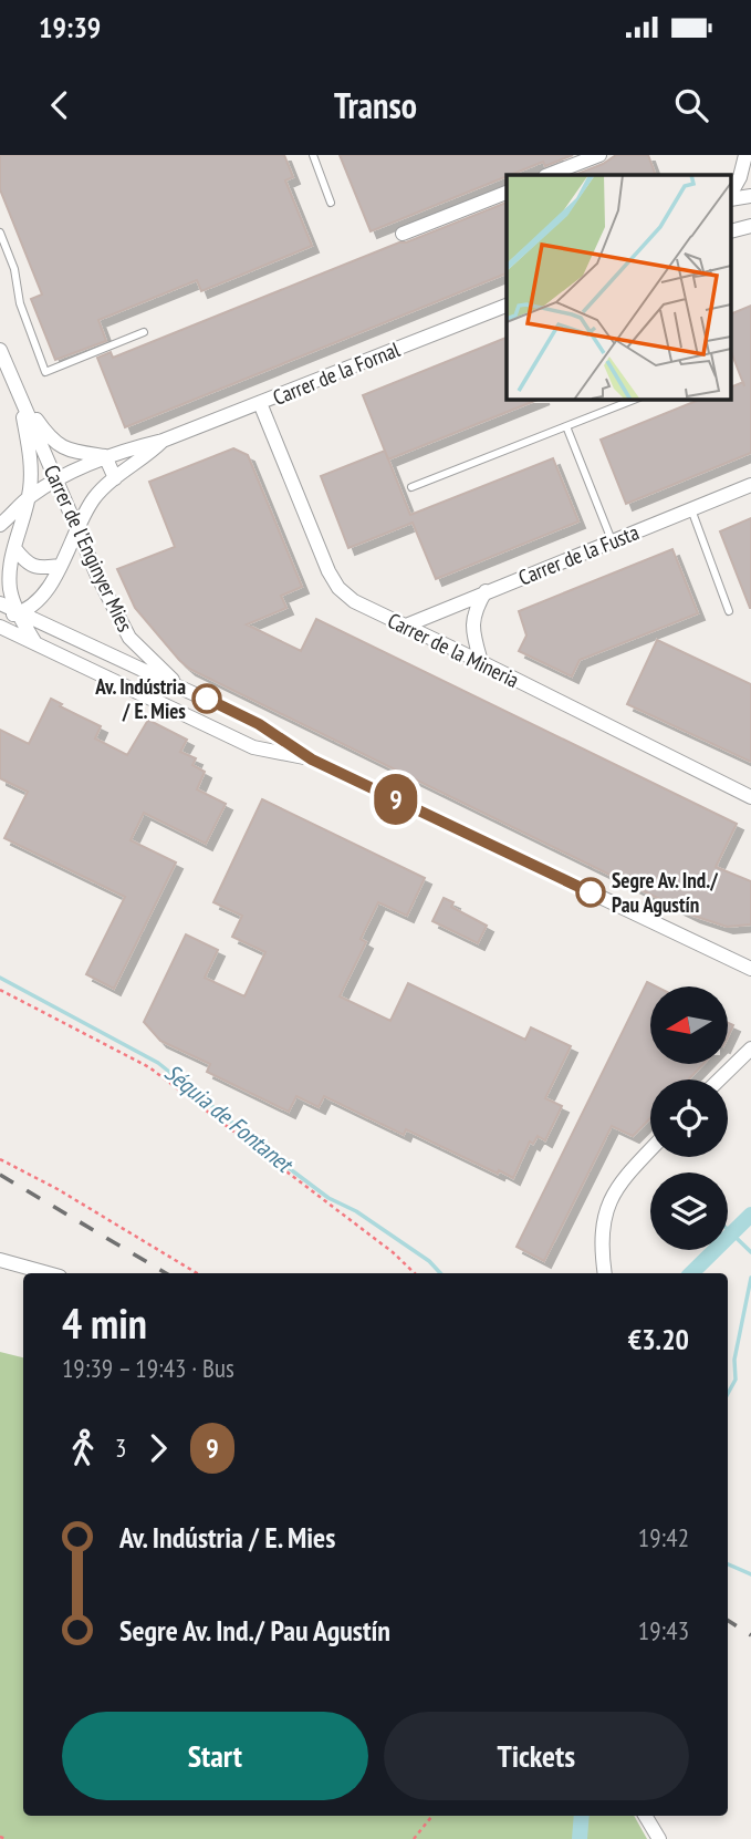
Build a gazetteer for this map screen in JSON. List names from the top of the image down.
{
  "streets": {
    "street": [
      "Carrer de la Fornal",
      "Carrer de l'Enginyer Mies",
      "Carrer de la Fusta",
      "Carrer de la Mineria"
    ]
  },
  "crossings": [
    ["Carrer de la Fornal", "Carrer de l'Enginyer Mies"],
    ["Carrer de la Fornal", "Carrer de la Mineria"],
    ["Carrer de la Fusta", "Carrer de la Mineria"]
  ],
  "water": ["Séquia de Fontanet"],
  "places": ["Av. Indústria / E. Mies", "Segre Av. Ind./ Pau Agustín"],
  "lines": ["bus line 9"],
  "north": "left",
  "page": {
    "status": "19:39",
    "header": "Transo",
    "on_map": "9",
    "heading": ["4 min", "19:39 – 19:43 · Bus", "€3.20"],
    "legs": ["3", "9"],
    "list": [
      {
        "name": "Av. Indústria / E. Mies",
        "value": "19:42"
      },
      {
        "name": "Segre Av. Ind./ Pau Agustín",
        "value": "19:43"
      }
    ],
    "buttons": ["Start", "Tickets"]
  }
}
